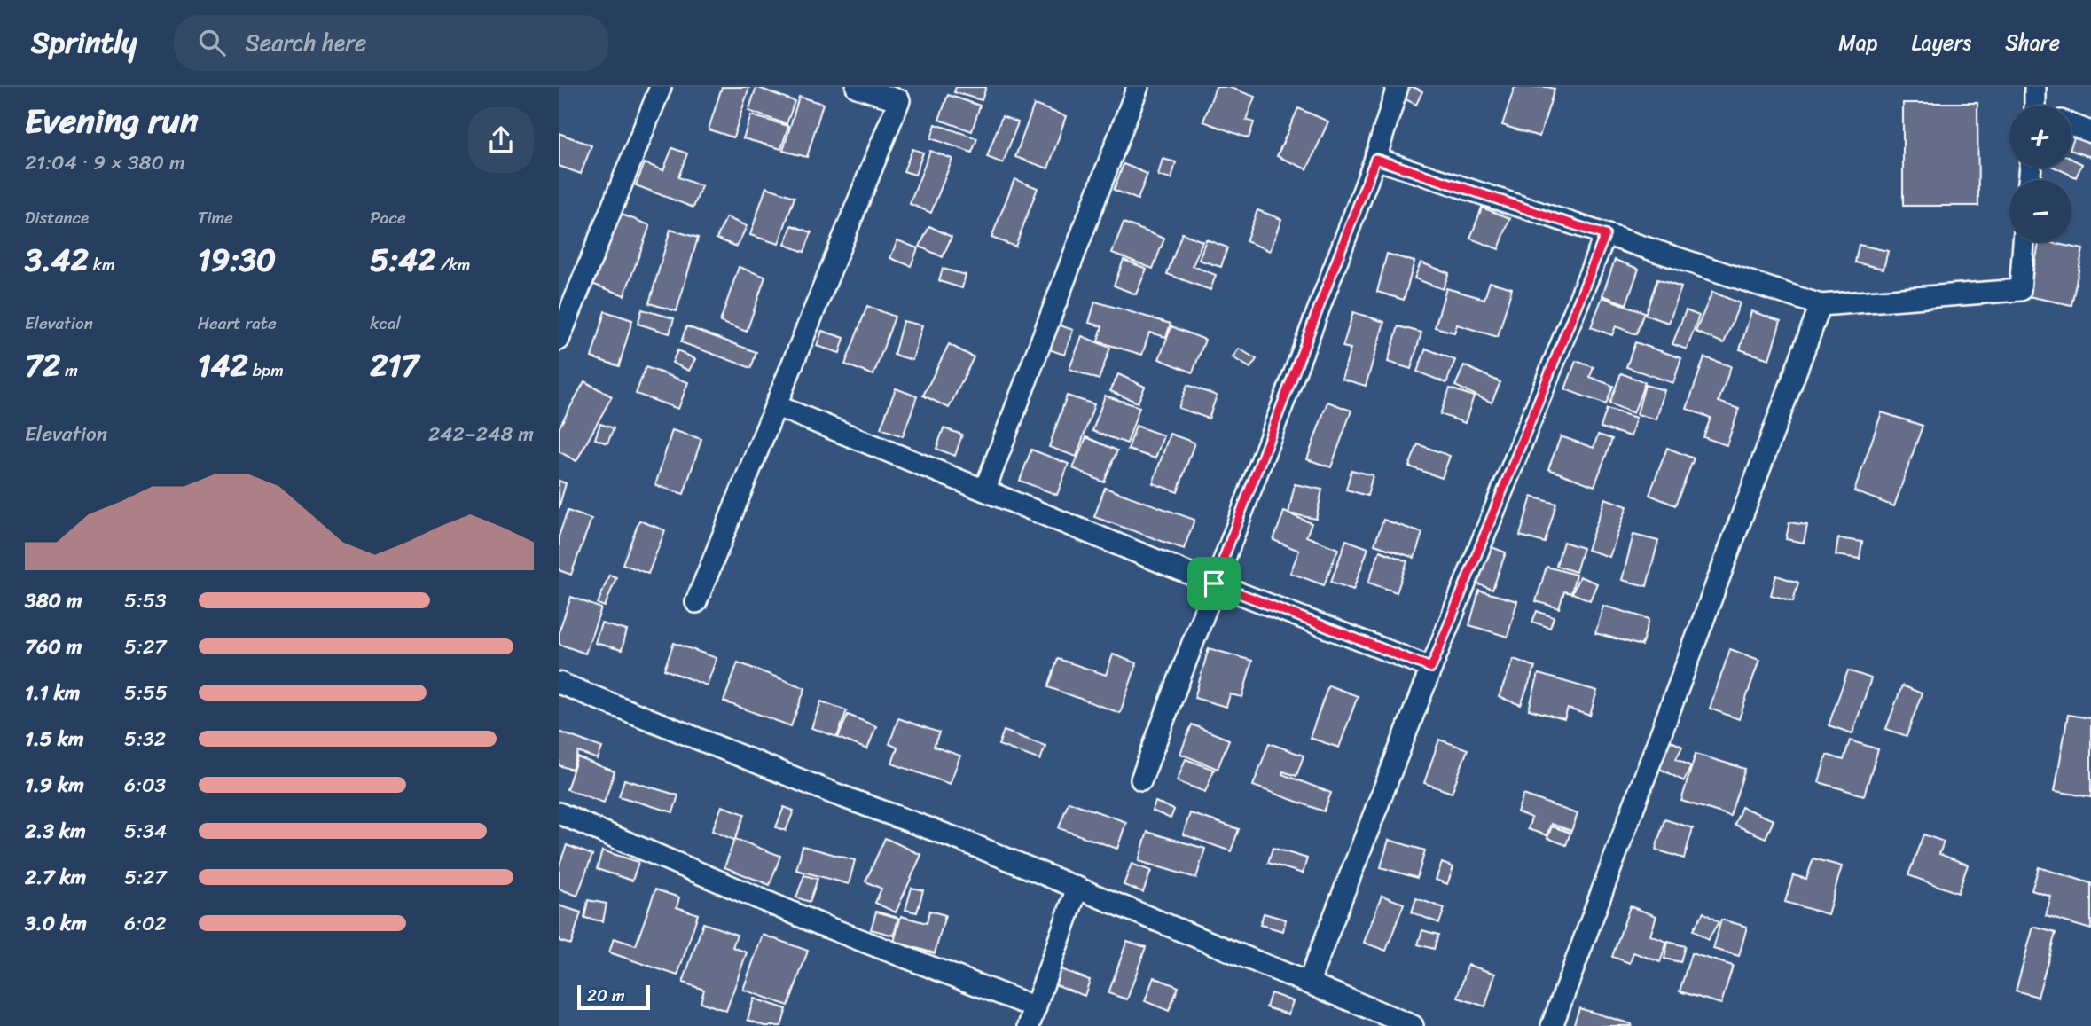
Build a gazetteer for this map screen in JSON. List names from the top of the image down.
{
  "scale_bar": "20 m",
  "page": {
    "header": "Sprintly",
    "search": "Search here",
    "nav": ["Map", "Layers", "Share"],
    "heading": ["Evening run", "21:04 · 9 × 380 m"],
    "map_buttons": ["+", "−"],
    "stats": [
      ["Distance", "3.42 km"],
      ["Time", "19:30"],
      ["Pace", "5:42 /km"],
      ["Elevation", "72 m"],
      ["Heart rate", "142 bpm"],
      ["kcal", "217"]
    ],
    "chart": ["Elevation", "242–248 m"],
    "list": [
      {
        "name": "380 m",
        "note": "5:53"
      },
      {
        "name": "760 m",
        "note": "5:27"
      },
      {
        "name": "1.1 km",
        "note": "5:55"
      },
      {
        "name": "1.5 km",
        "note": "5:32"
      },
      {
        "name": "1.9 km",
        "note": "6:03"
      },
      {
        "name": "2.3 km",
        "note": "5:34"
      },
      {
        "name": "2.7 km",
        "note": "5:27"
      },
      {
        "name": "3.0 km",
        "note": "6:02"
      }
    ],
    "scale": "20 m"
  }
}
